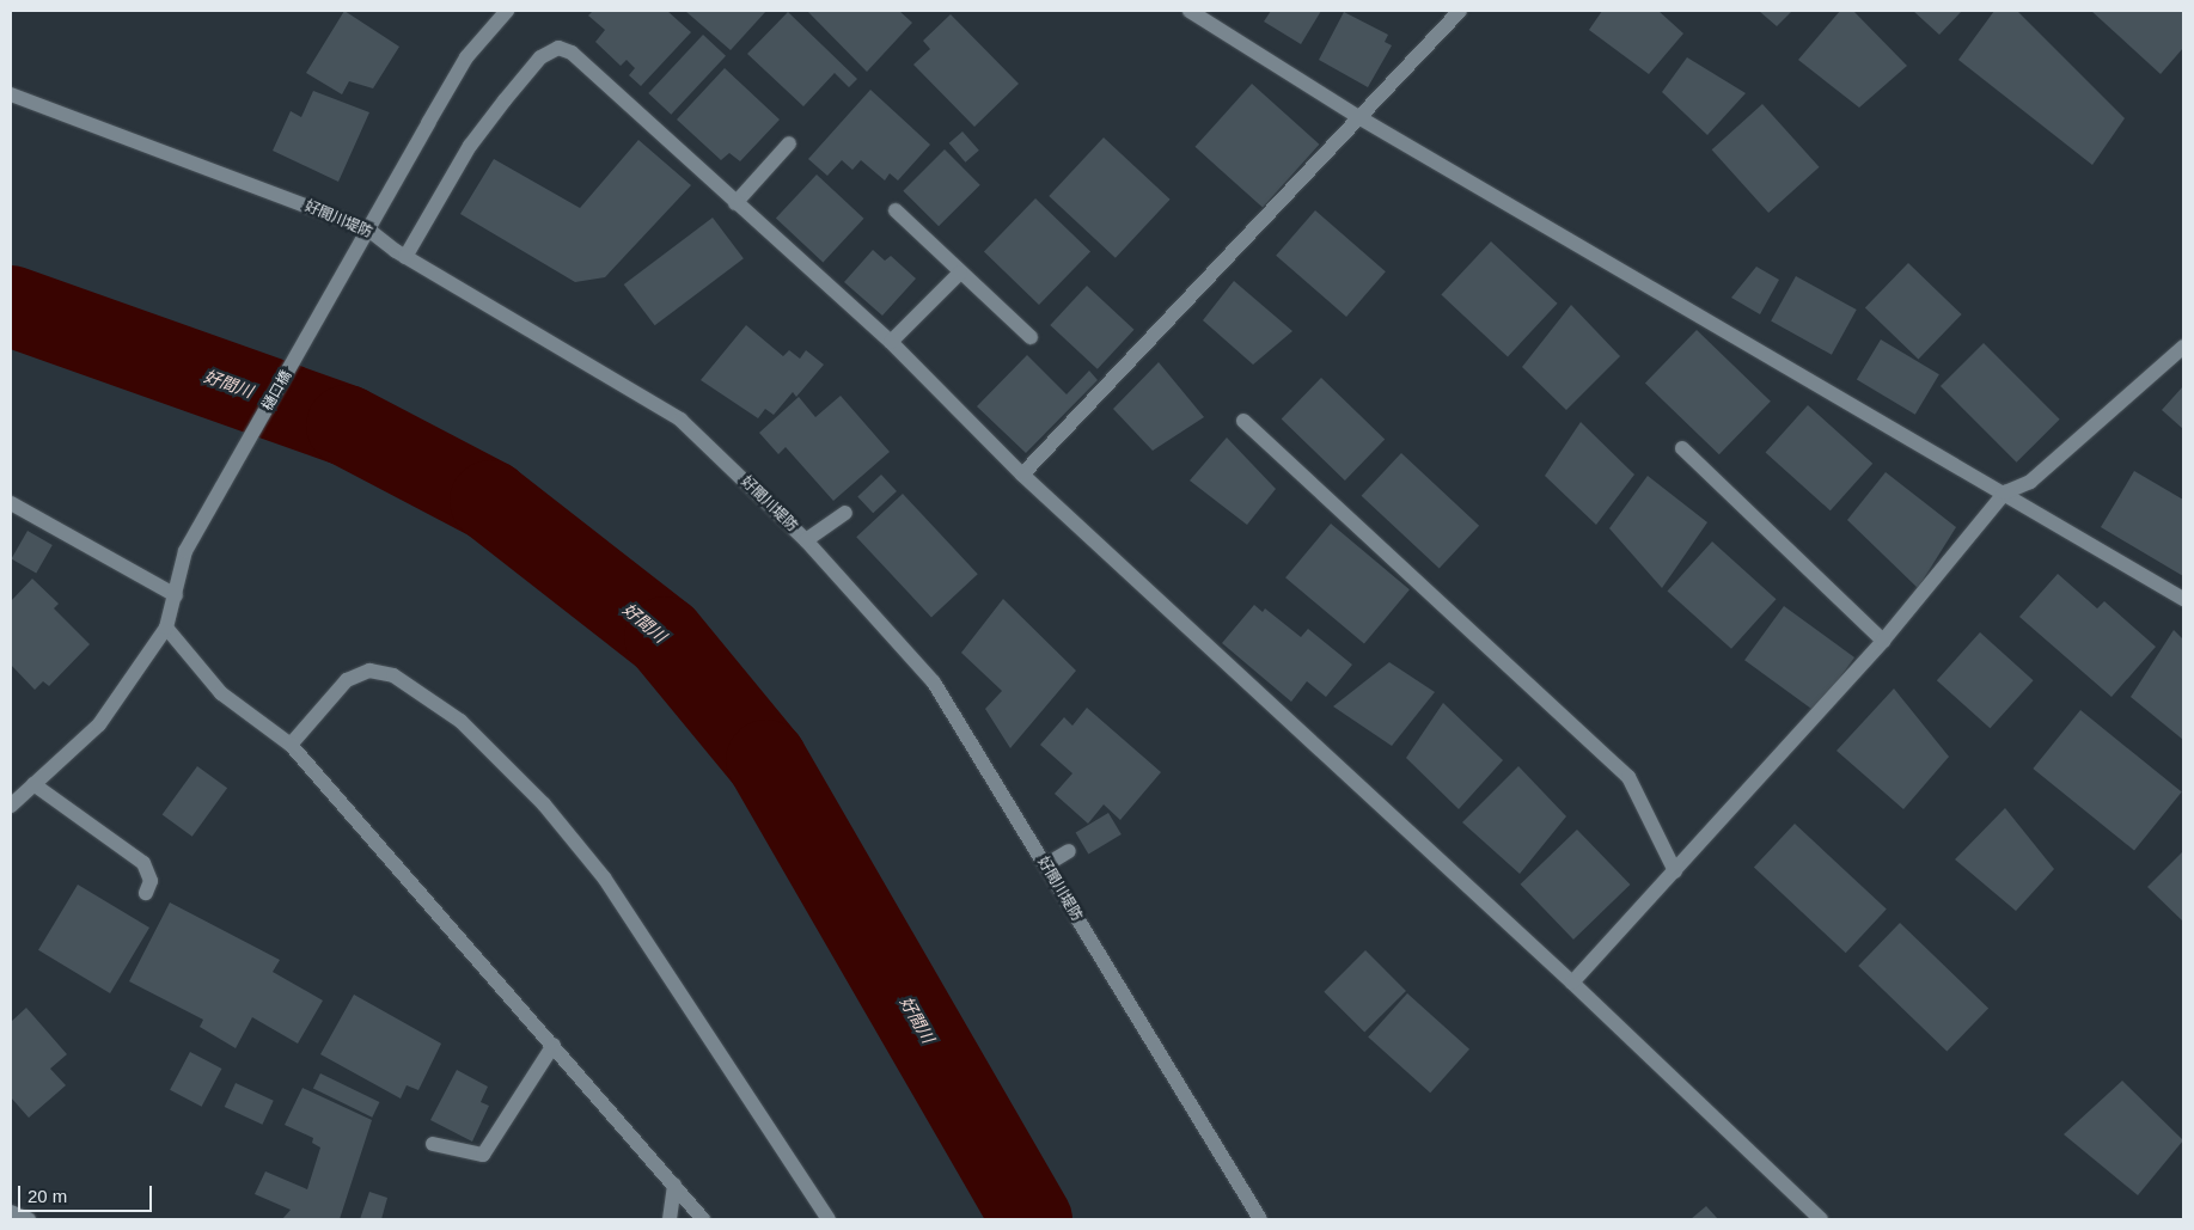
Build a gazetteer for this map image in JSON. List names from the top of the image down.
{
  "streets": {
    "street": ["好間川堤防", "樋口橋"]
  },
  "crossings": [
    ["好間川堤防", "樋口橋"]
  ],
  "water": ["好間川"],
  "scale_bar": "20 m"
}
